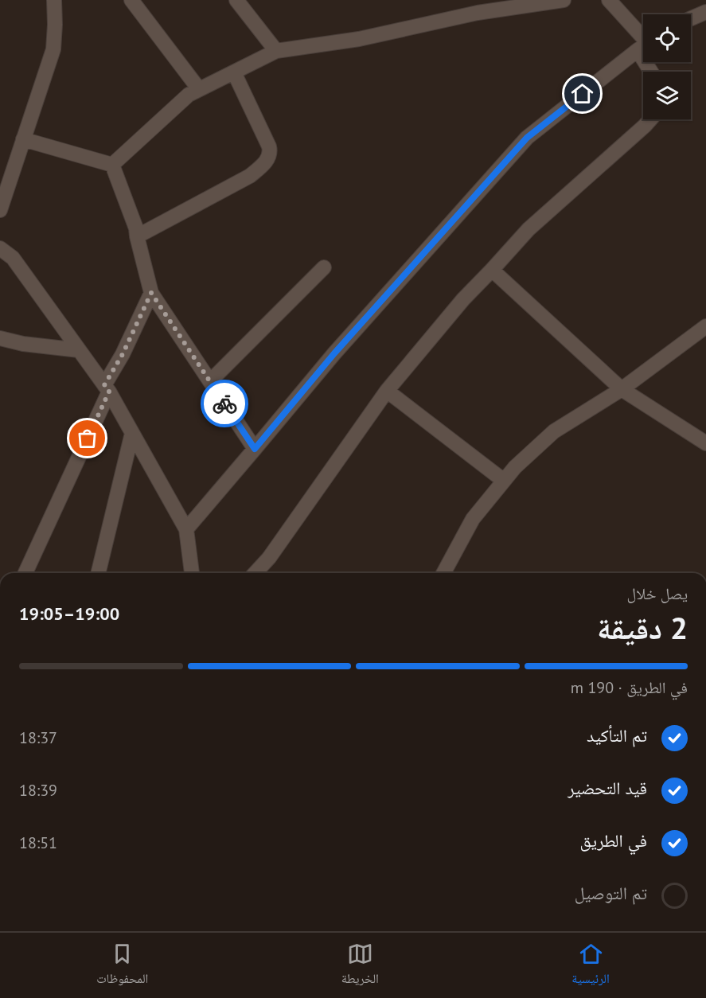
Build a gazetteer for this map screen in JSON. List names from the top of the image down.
{
  "page": {
    "heading": ["2 دقيقة", "يصل خلال", "19:00–19:05"],
    "bar": "في الطريق · 190 m",
    "list": [
      ["تم التأكيد", "18:37"],
      ["قيد التحضير", "18:39"],
      ["في الطريق", "18:51"],
      "تم التوصيل"
    ],
    "tabs": ["الرئيسية", "الخريطة", "المحفوظات"]
  }
}
